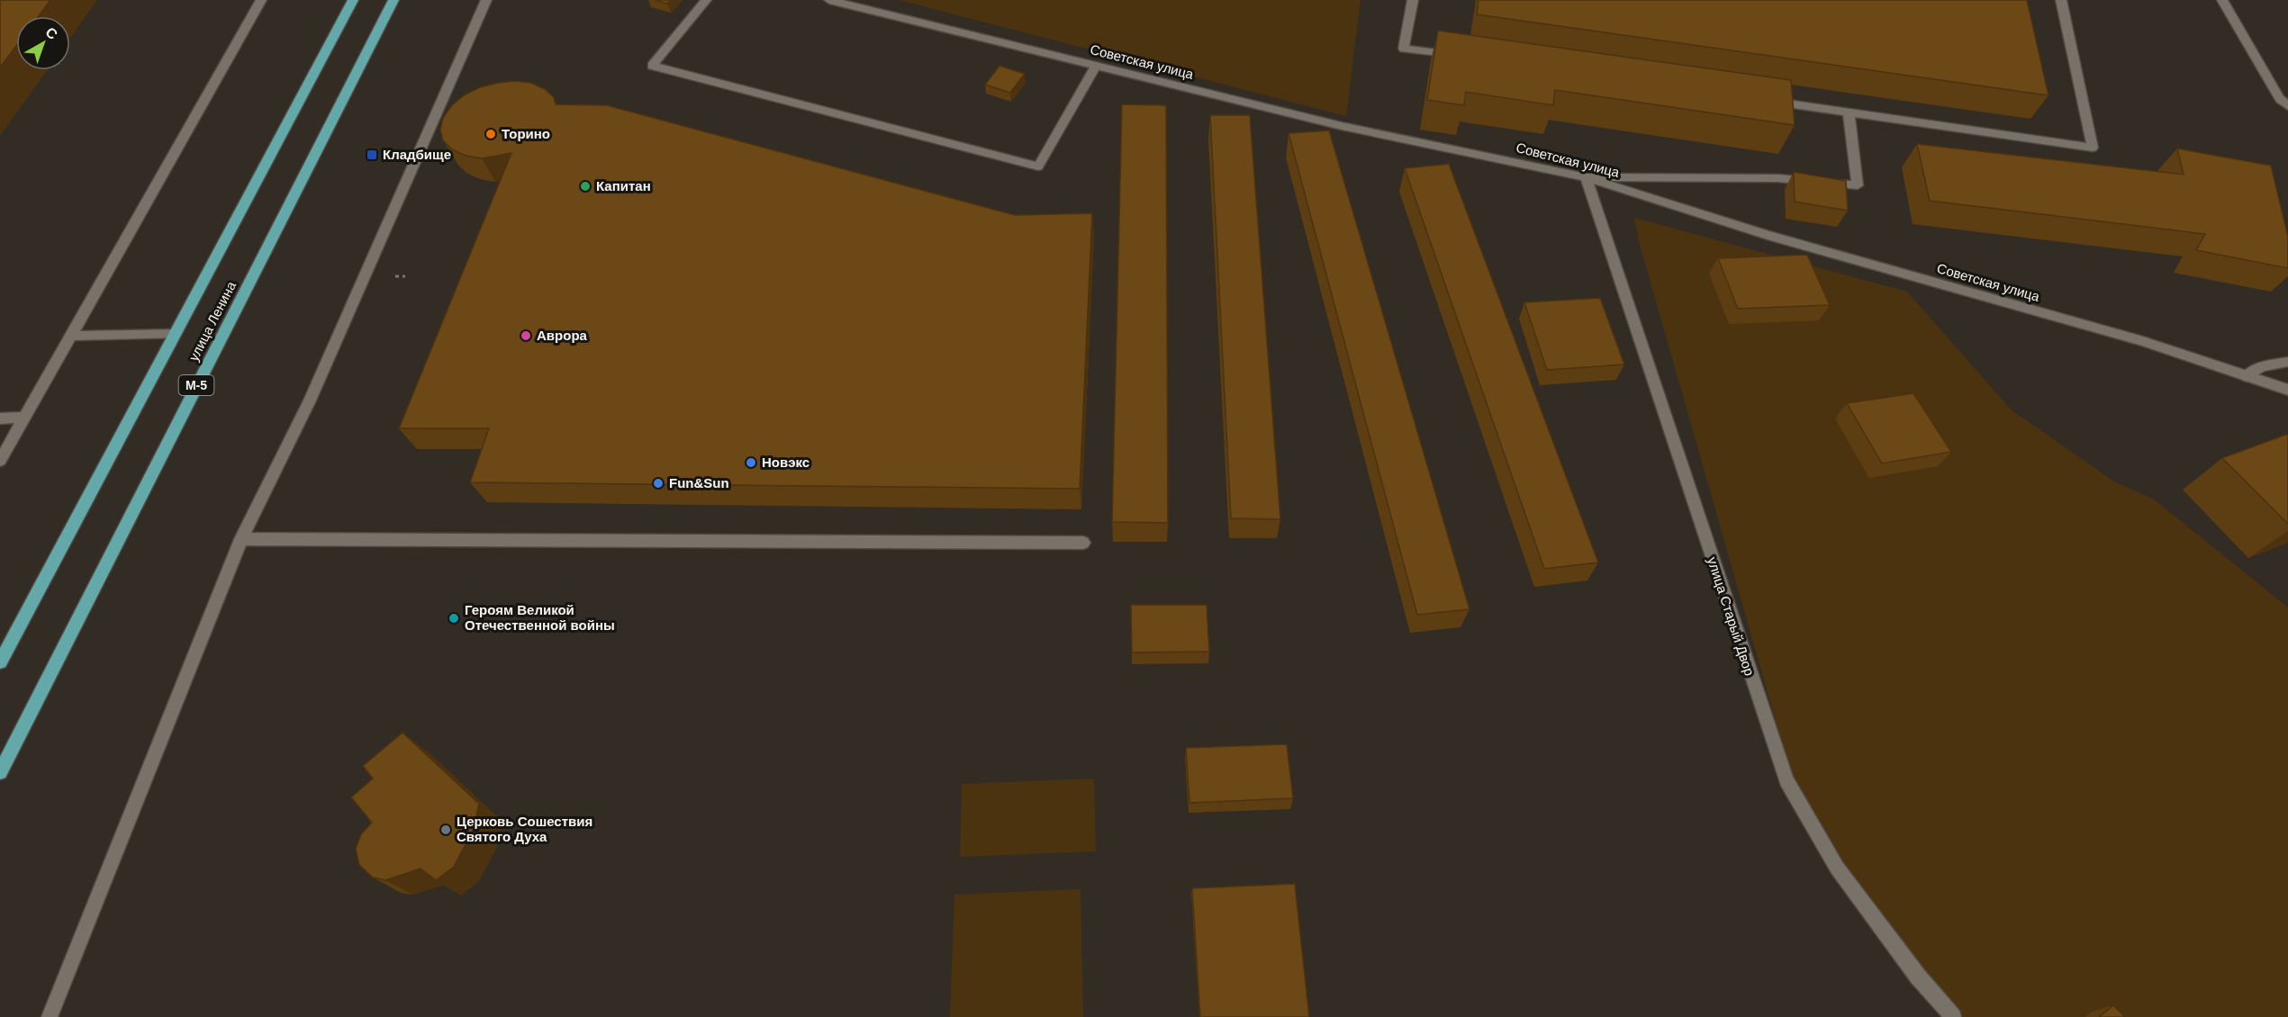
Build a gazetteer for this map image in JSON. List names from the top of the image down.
{
  "streets": {
    "main road": ["улица Ленина", "М-5"],
    "street": ["Советская улица", "улица Старый Двор"]
  },
  "crossings": [
    ["Советская улица", "улица Старый Двор"]
  ],
  "places": {
    "other": [
      "Торино",
      "Капитан",
      "Аврора",
      "Новэкс",
      "Fun&Sun",
      "Героям Великой Отечественной войны",
      "Церковь Сошествия Святого Духа"
    ],
    "transit": ["Кладбище"]
  },
  "north": "top right"
}
